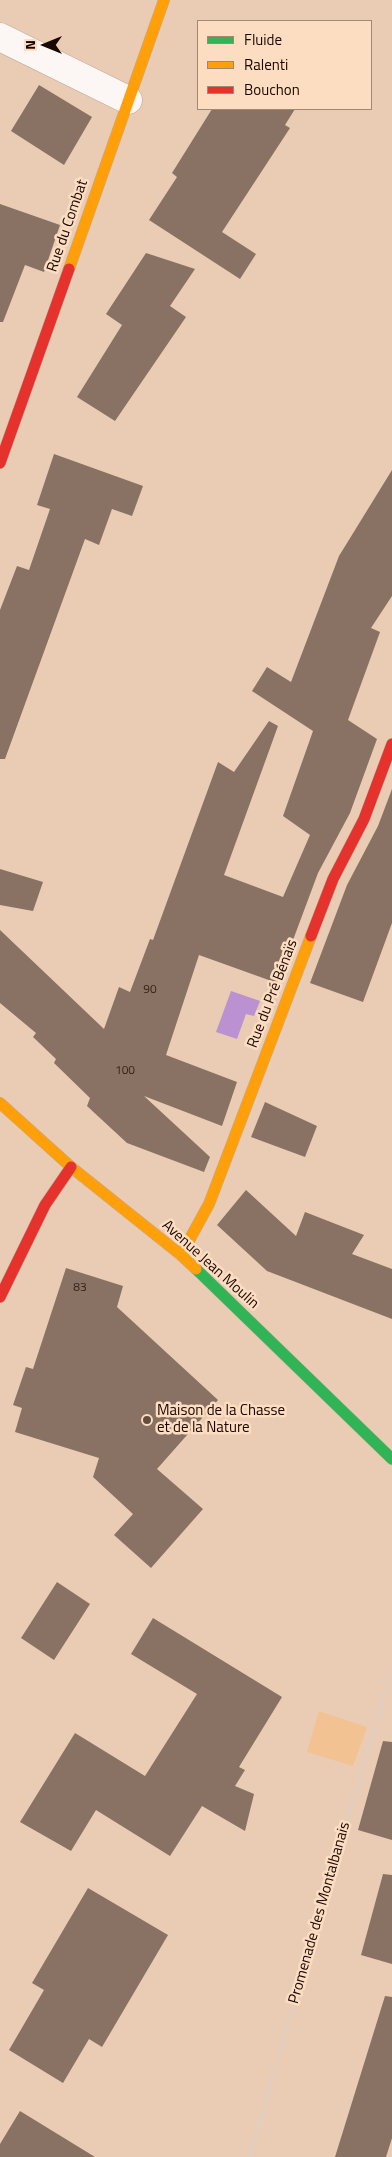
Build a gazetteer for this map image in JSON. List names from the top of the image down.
{
  "streets": {
    "street": ["Rue du Combat", "Rue du Pré Bénaïs", "Avenue Jean Moulin"],
    "path": ["Promenade des Montalbanais"]
  },
  "crossings": [
    ["Rue du Pré Bénaïs", "Avenue Jean Moulin"]
  ],
  "places": ["Maison de la Chasse et de la Nature"],
  "house_numbers": ["90", "100", "83"],
  "legend": ["Fluide", "Ralenti", "Bouchon"],
  "north": "left"
}
